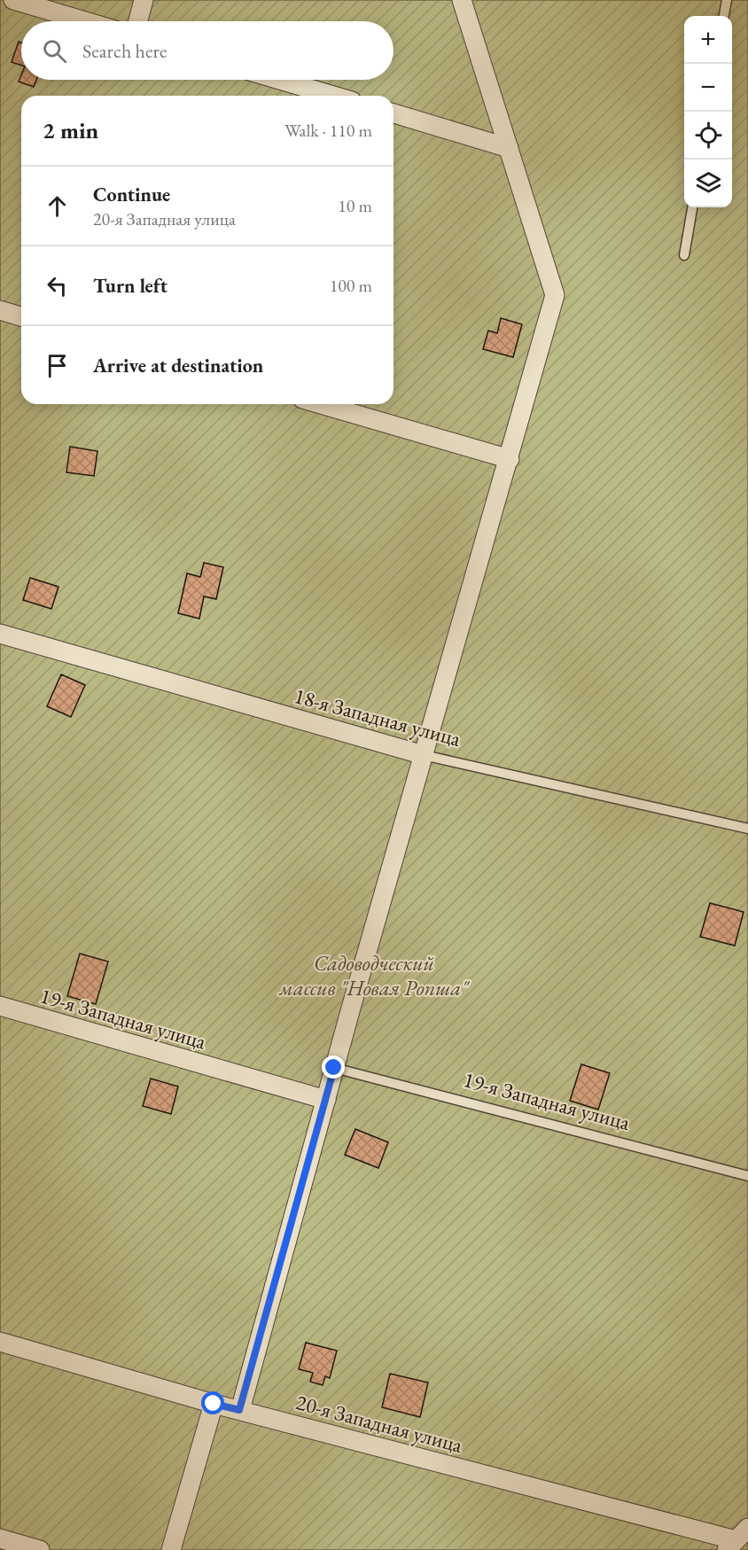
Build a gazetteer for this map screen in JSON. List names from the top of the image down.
{
  "streets": {
    "street": ["18-я Западная улица", "19-я Западная улица", "20-я Западная улица"]
  },
  "parks": ["Садоводческий массив \"Новая Ропша\""],
  "page": {
    "map_buttons": ["+", "−"],
    "search": "Search here",
    "heading": ["2 min", "Walk · 110 m"],
    "list": [
      ["Continue", "20-я Западная улица", "10 m"],
      ["Turn left", "100 m"],
      "Arrive at destination"
    ]
  }
}
